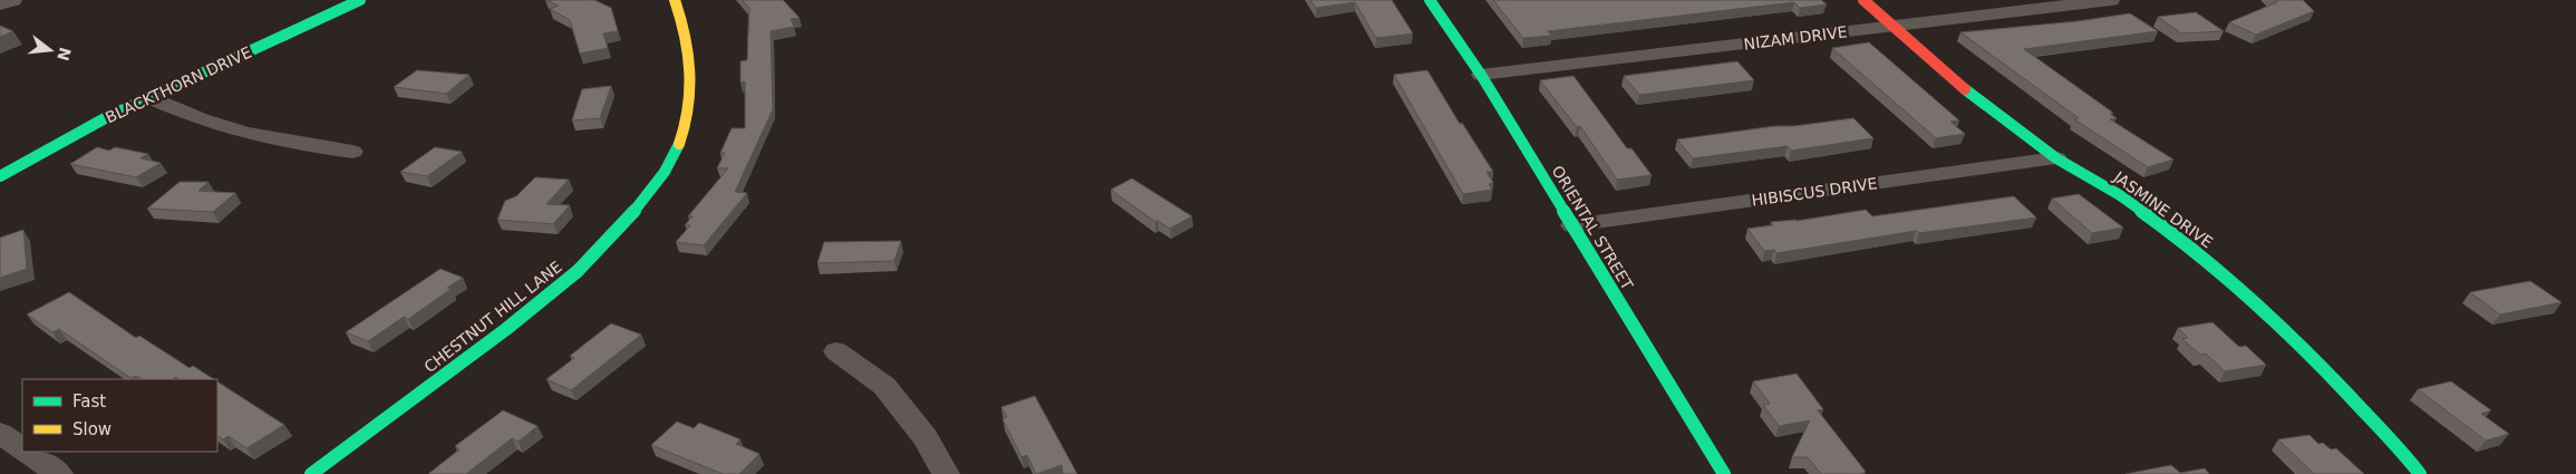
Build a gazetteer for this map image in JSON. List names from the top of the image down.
{
  "streets": {
    "street": [
      "NIZAM DRIVE",
      "BLACKTHORN DRIVE",
      "HIBISCUS DRIVE",
      "JASMINE DRIVE",
      "ORIENTAL STREET",
      "CHESTNUT HILL LANE"
    ]
  },
  "crossings": [
    ["NIZAM DRIVE", "JASMINE DRIVE"],
    ["NIZAM DRIVE", "ORIENTAL STREET"],
    ["HIBISCUS DRIVE", "JASMINE DRIVE"],
    ["HIBISCUS DRIVE", "ORIENTAL STREET"]
  ],
  "legend": ["Fast", "Slow"],
  "north": "right"
}
